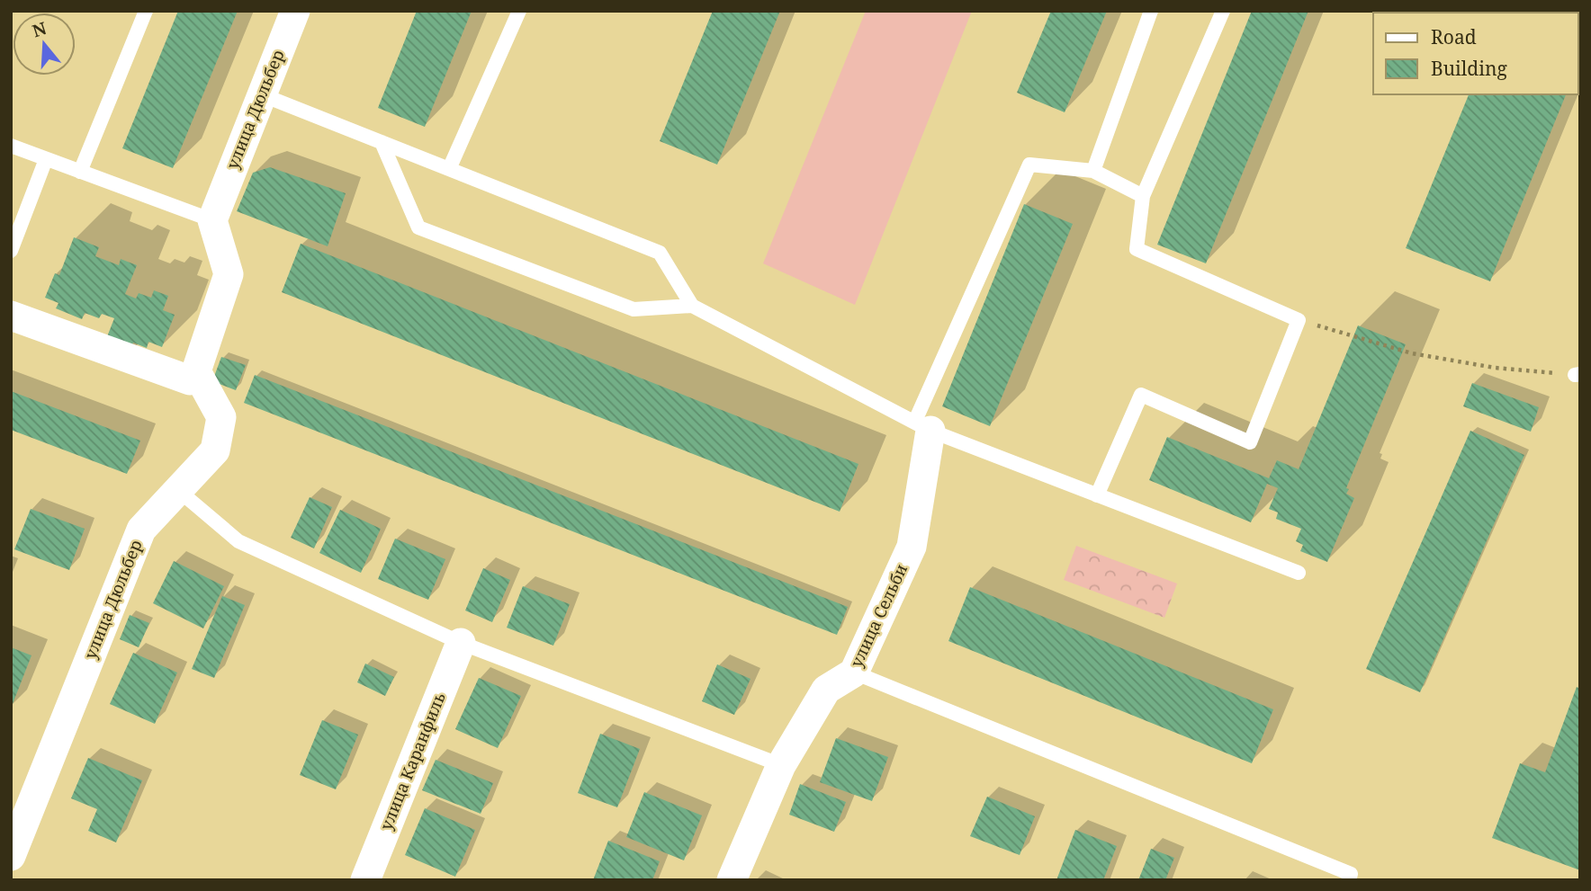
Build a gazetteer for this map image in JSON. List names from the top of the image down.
{
  "streets": {
    "street": ["улица Дюльбер", "улица Сельби", "улица Каранфиль"]
  },
  "legend": ["Road", "Building"],
  "north": "top"
}
